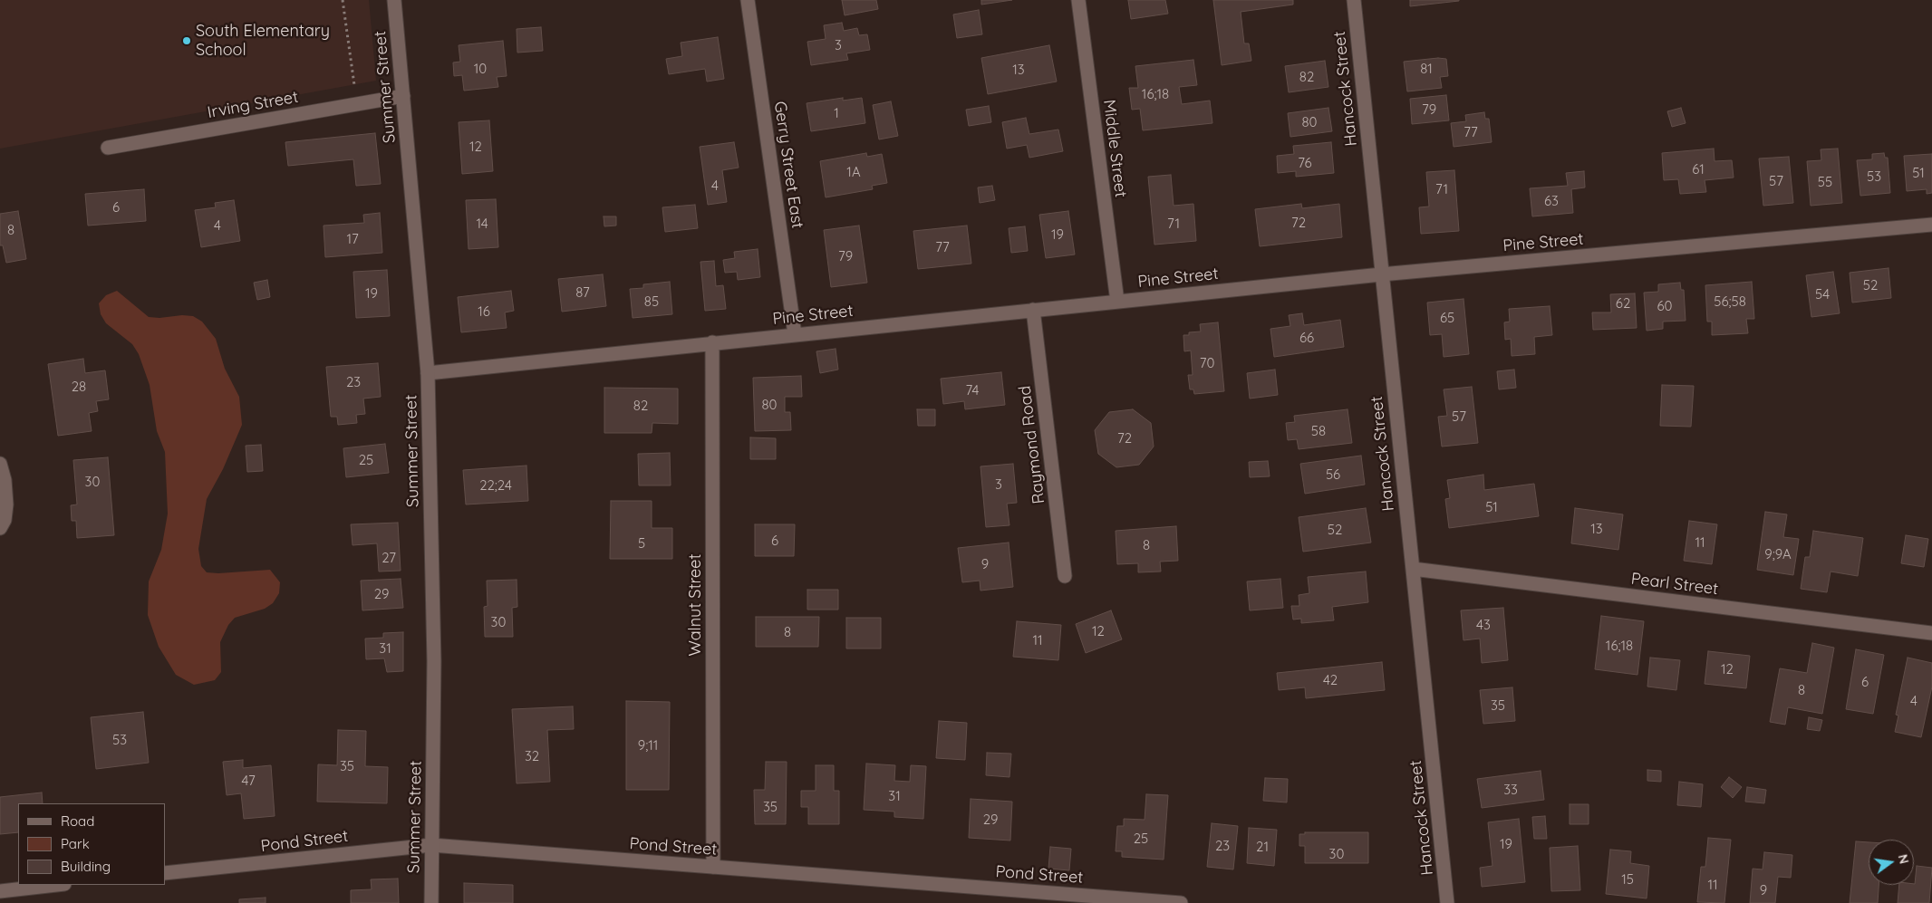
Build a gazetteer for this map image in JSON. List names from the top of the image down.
{
  "streets": {
    "street": [
      "Summer Street",
      "Hancock Street",
      "Irving Street",
      "Middle Street",
      "Gerry Street East",
      "Pine Street",
      "Raymond Road",
      "Pearl Street",
      "Walnut Street",
      "Pond Street"
    ]
  },
  "crossings": [
    ["Summer Street", "Irving Street"],
    ["Summer Street", "Pine Street"],
    ["Summer Street", "Pond Street"],
    ["Hancock Street", "Pine Street"],
    ["Hancock Street", "Pearl Street"],
    ["Middle Street", "Pine Street"],
    ["Gerry Street East", "Pine Street"],
    ["Pine Street", "Raymond Road"],
    ["Pine Street", "Walnut Street"],
    ["Walnut Street", "Pond Street"]
  ],
  "places": ["South Elementary School"],
  "house_numbers": [
    "3",
    "10",
    "81",
    "13",
    "82",
    "16;18",
    "79",
    "1",
    "80",
    "77",
    "12",
    "76",
    "61",
    "1A",
    "51",
    "53",
    "57",
    "55",
    "4",
    "71",
    "63",
    "6",
    "72",
    "14",
    "71",
    "4",
    "8",
    "19",
    "17",
    "77",
    "79",
    "52",
    "87",
    "19",
    "54",
    "85",
    "56;58",
    "62",
    "60",
    "16",
    "65",
    "66",
    "70",
    "23",
    "28",
    "74",
    "80",
    "82",
    "57",
    "58",
    "72",
    "25",
    "56",
    "30",
    "3",
    "22;24",
    "51",
    "13",
    "52",
    "6",
    "11",
    "5",
    "8",
    "9;9A",
    "27",
    "9",
    "29",
    "30",
    "43",
    "12",
    "8",
    "11",
    "16;18",
    "31",
    "12",
    "42",
    "6",
    "8",
    "4",
    "35",
    "53",
    "9;11",
    "32",
    "35",
    "47",
    "33",
    "31",
    "35",
    "29",
    "25",
    "19",
    "23",
    "21",
    "30",
    "15",
    "11",
    "9"
  ],
  "legend": ["Road", "Park", "Building"],
  "north": "right"
}
